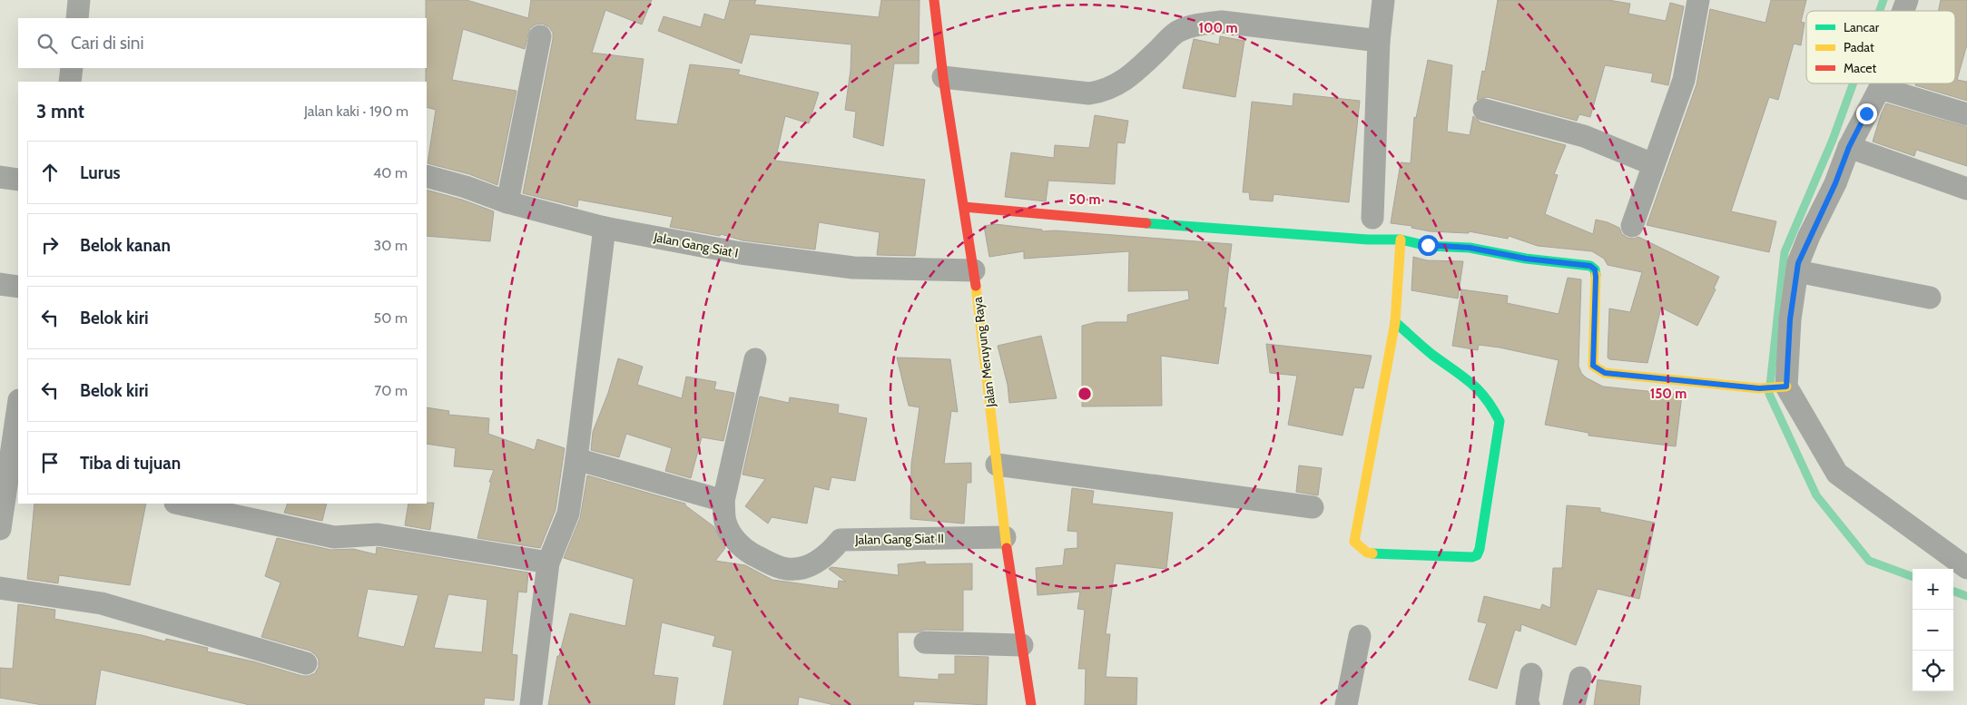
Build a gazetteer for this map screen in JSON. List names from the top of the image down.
{
  "streets": {
    "street": ["Jalan Gang Siat I", "Jalan Meruyung Raya", "Jalan Gang Siat II"]
  },
  "crossings": [
    ["Jalan Gang Siat I", "Jalan Meruyung Raya"],
    ["Jalan Meruyung Raya", "Jalan Gang Siat II"]
  ],
  "legend": ["Lancar", "Padat", "Macet"],
  "page": {
    "search": "Cari di sini",
    "heading": ["3 mnt", "Jalan kaki · 190 m"],
    "list": [
      ["Lurus", "40 m"],
      ["Belok kanan", "30 m"],
      ["Belok kiri", "50 m"],
      ["Belok kiri", "70 m"],
      "Tiba di tujuan"
    ],
    "map_buttons": ["+", "−"]
  },
  "rings": ["100 m", "50 m", "150 m"]
}
